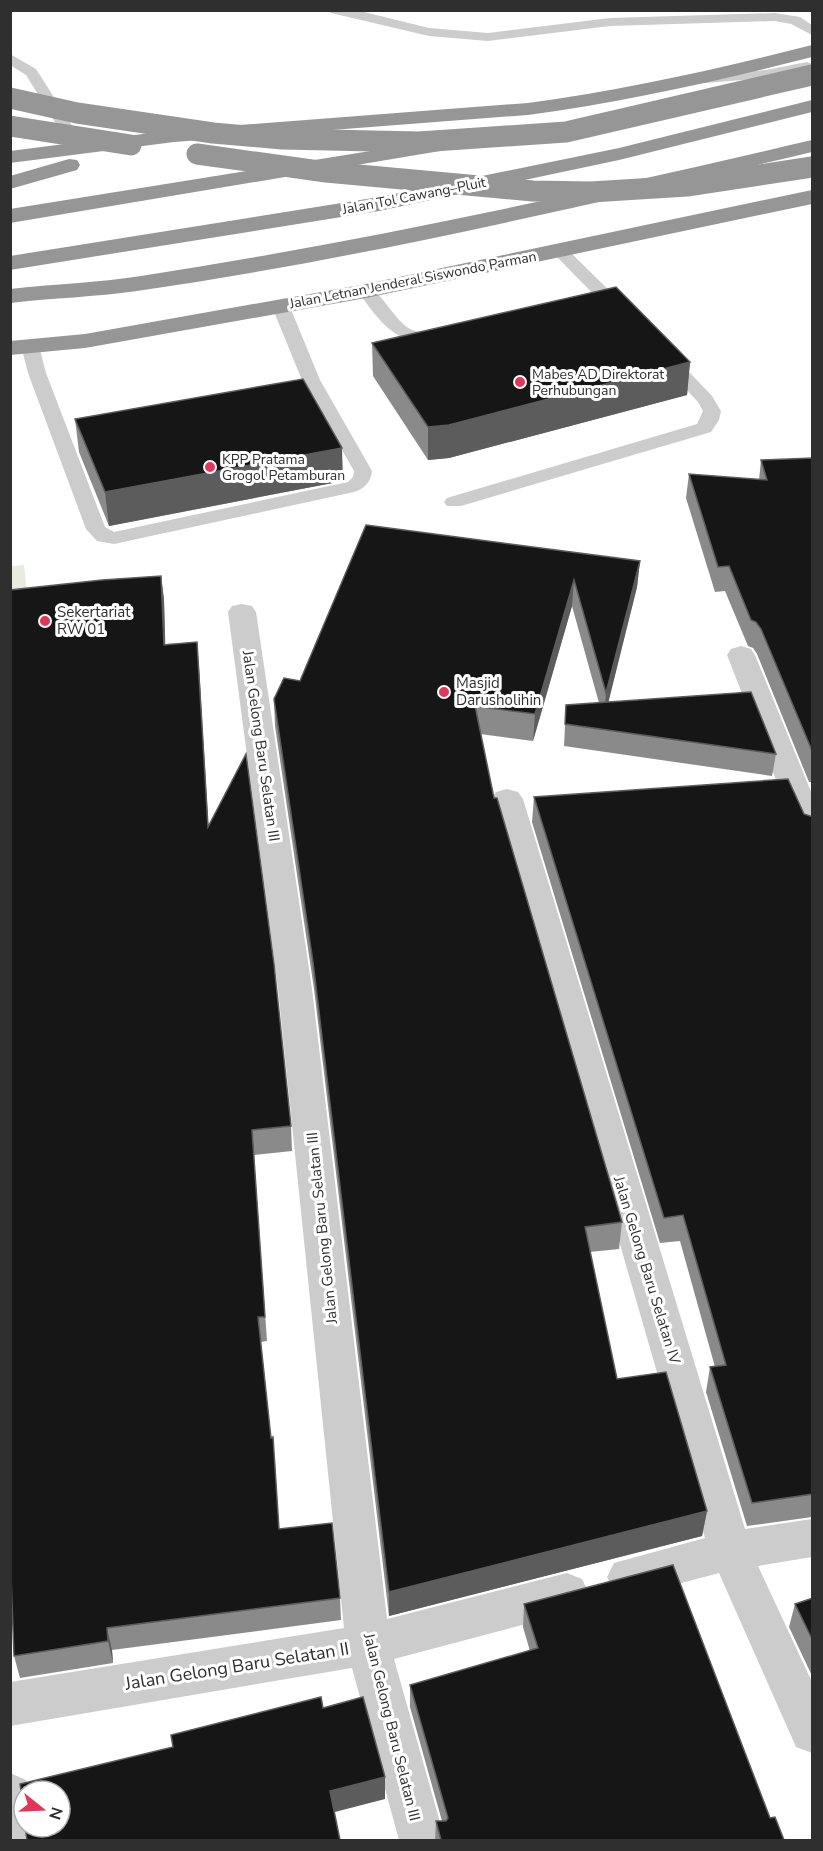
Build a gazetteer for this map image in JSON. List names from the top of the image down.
{
  "streets": {
    "highway": ["Jalan Tol Cawang–Pluit", "Jalan Letnan Jenderal Siswondo Parman"],
    "street": ["Jalan Gelong Baru Selatan III", "Jalan Gelong Baru Selatan IV", "Jalan Gelong Baru Selatan II"]
  },
  "crossings": [
    ["Jalan Gelong Baru Selatan III", "Jalan Gelong Baru Selatan II"],
    ["Jalan Gelong Baru Selatan IV", "Jalan Gelong Baru Selatan II"]
  ],
  "places": [
    "Mabes AD Direktorat Perhubungan",
    "KPP Pratama Grogol Petamburan",
    "Sekertariat RW 01",
    "Masjid Darusholihin"
  ],
  "north": "right"
}
